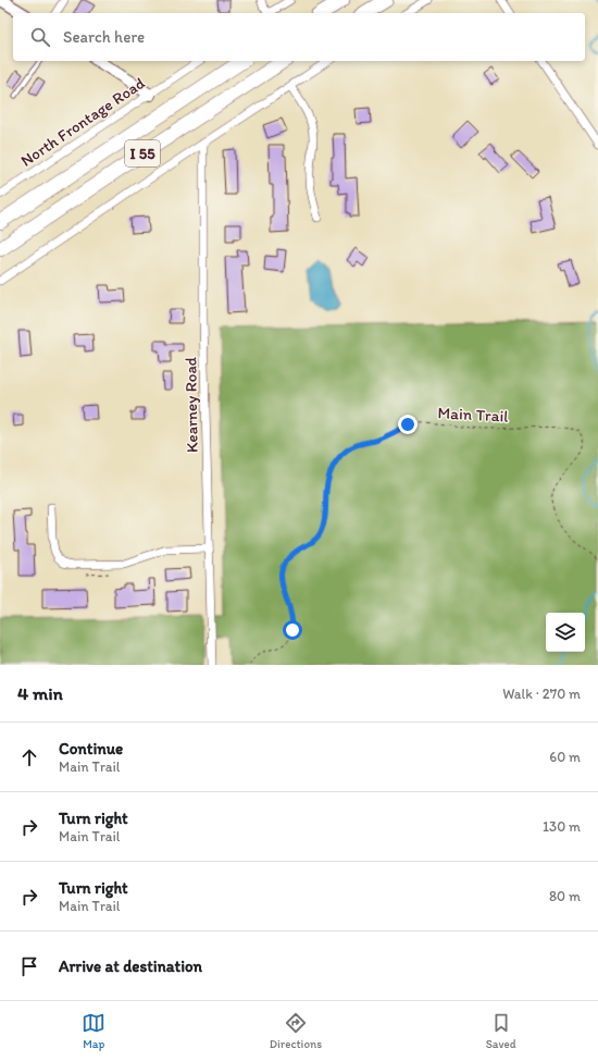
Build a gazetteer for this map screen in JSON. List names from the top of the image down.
{
  "streets": {
    "highway": ["I 55"],
    "street": ["North Frontage Road", "Kearney Road"],
    "path": ["Main Trail"]
  },
  "page": {
    "search": "Search here",
    "heading": ["4 min", "Walk · 270 m"],
    "list": [
      ["Continue", "Main Trail", "60 m"],
      ["Turn right", "Main Trail", "130 m"],
      ["Turn right", "Main Trail", "80 m"],
      "Arrive at destination"
    ],
    "nav": ["Map", "Directions", "Saved"]
  }
}
